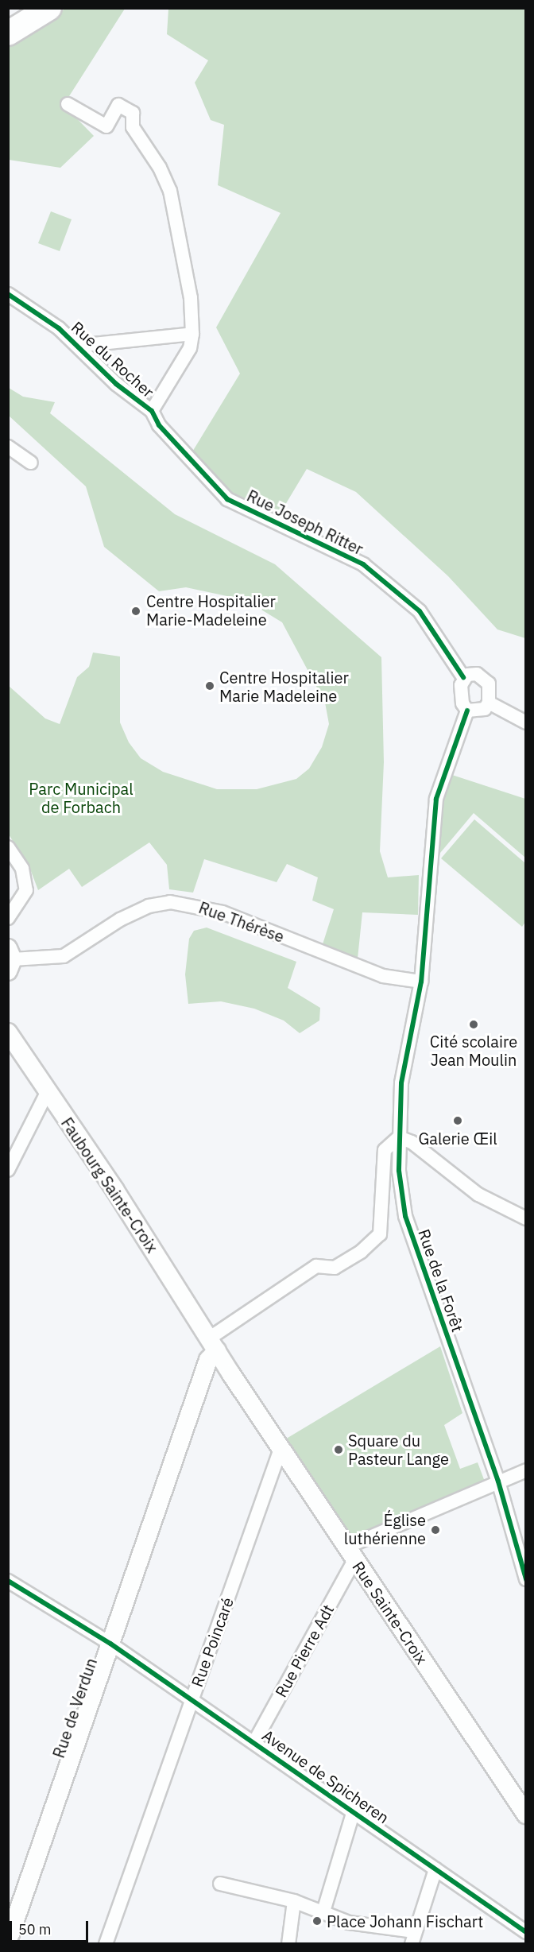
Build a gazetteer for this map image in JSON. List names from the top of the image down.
{
  "streets": {
    "main road": ["Faubourg Sainte-Croix", "Rue Sainte-Croix", "Rue de Verdun"],
    "street": [
      "Rue du Rocher",
      "Rue Joseph Ritter",
      "Rue Thérèse",
      "Rue de la Forêt",
      "Rue Poincaré",
      "Rue Pierre Adt",
      "Avenue de Spicheren"
    ]
  },
  "crossings": [
    ["Rue du Rocher", "Rue Joseph Ritter"],
    ["Rue Joseph Ritter", "Rue de la Forêt"],
    ["Rue Thérèse", "Rue de la Forêt"],
    ["Faubourg Sainte-Croix", "Rue Sainte-Croix"],
    ["Faubourg Sainte-Croix", "Rue de Verdun"],
    ["Rue Sainte-Croix", "Rue Poincaré"],
    ["Rue Sainte-Croix", "Rue Pierre Adt"],
    ["Rue Sainte-Croix", "Rue de Verdun"],
    ["Rue Poincaré", "Avenue de Spicheren"],
    ["Rue Pierre Adt", "Avenue de Spicheren"],
    ["Rue de Verdun", "Avenue de Spicheren"]
  ],
  "parks": ["Parc Municipal de Forbach"],
  "places": [
    "Centre Hospitalier Marie-Madeleine",
    "Centre Hospitalier Marie Madeleine",
    "Cité scolaire Jean Moulin",
    "Galerie Œil",
    "Square du Pasteur Lange",
    "Église luthérienne",
    "Place Johann Fischart"
  ],
  "scale_bar": "50 m"
}
